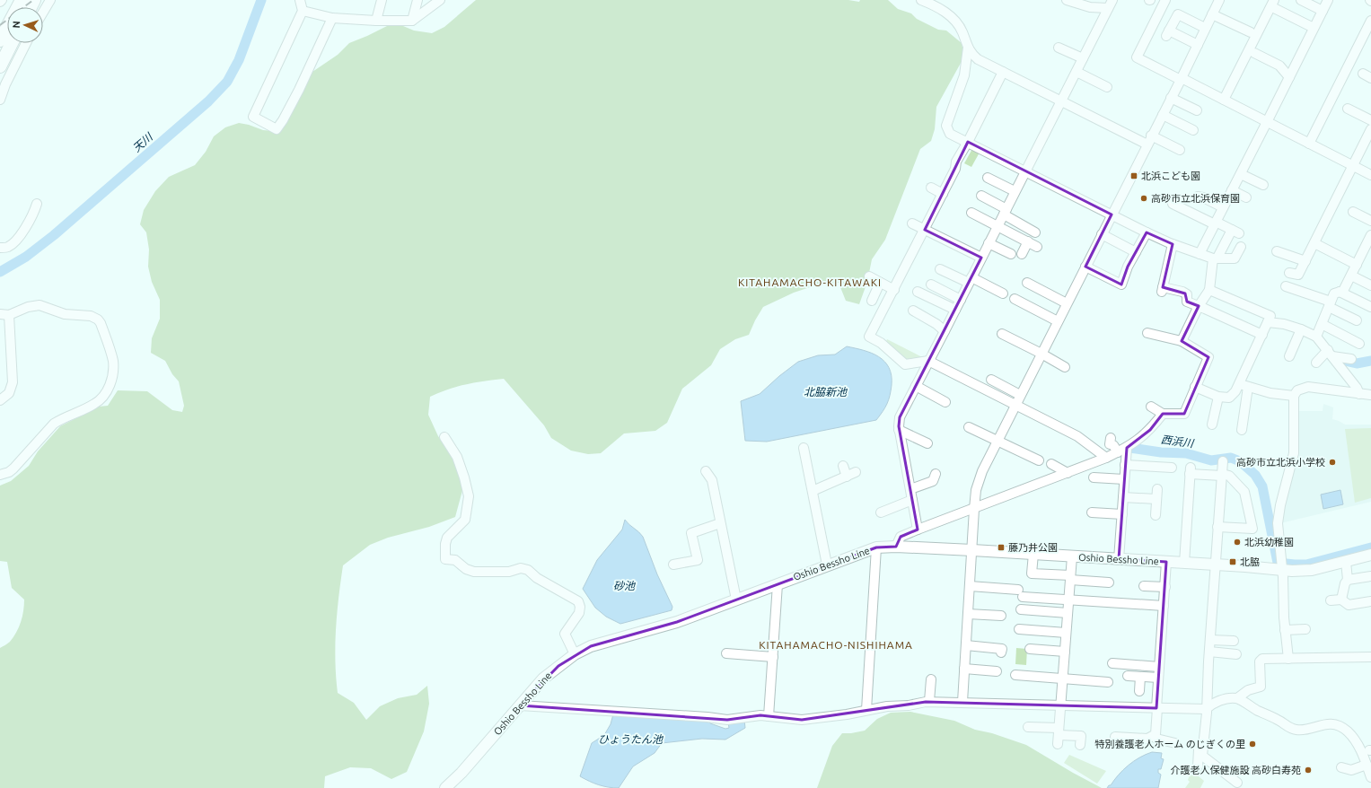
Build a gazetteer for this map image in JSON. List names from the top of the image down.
{
  "streets": {
    "main road": ["Oshio Bessho Line"]
  },
  "districts": ["KITAHAMACHO-KITAWAKI", "KITAHAMACHO-NISHIHAMA"],
  "water": [
    "天川",
    "北脇新池",
    "西浜川",
    "砂池",
    "ひょうたん池"
  ],
  "places": {
    "transit": ["北浜こども園", "藤乃井公園", "北脇"],
    "other": [
      "高砂市立北浜保育園",
      "高砂市立北浜小学校",
      "北浜幼稚園",
      "特別養護老人ホーム のじぎくの里",
      "介護老人保健施設 高砂白寿苑"
    ]
  },
  "north": "left"
}
